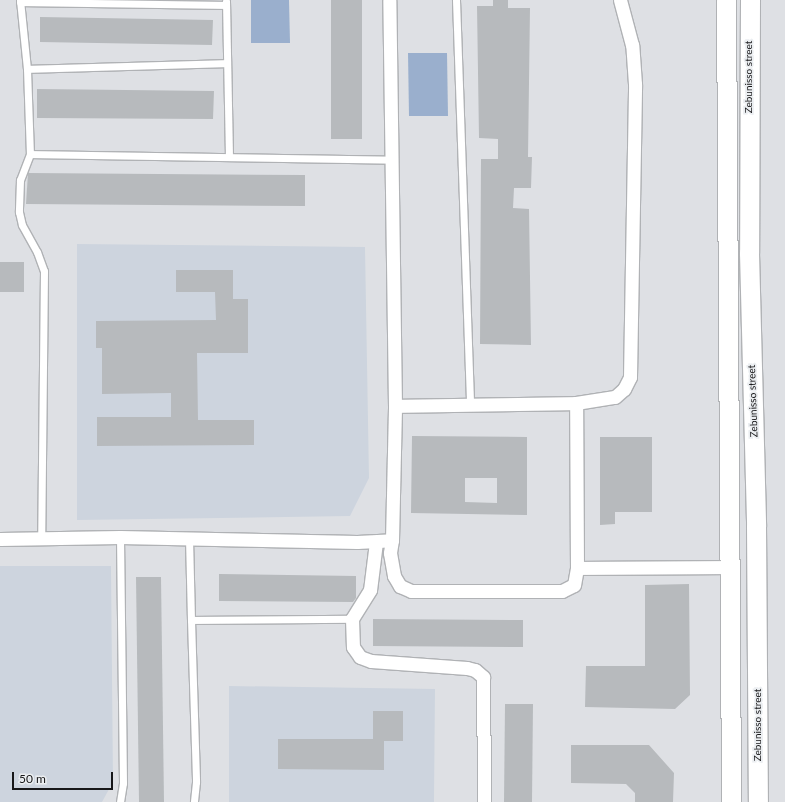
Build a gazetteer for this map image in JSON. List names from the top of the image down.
{
  "streets": {
    "main road": ["Zebunisso street"]
  },
  "scale_bar": "50 m"
}
